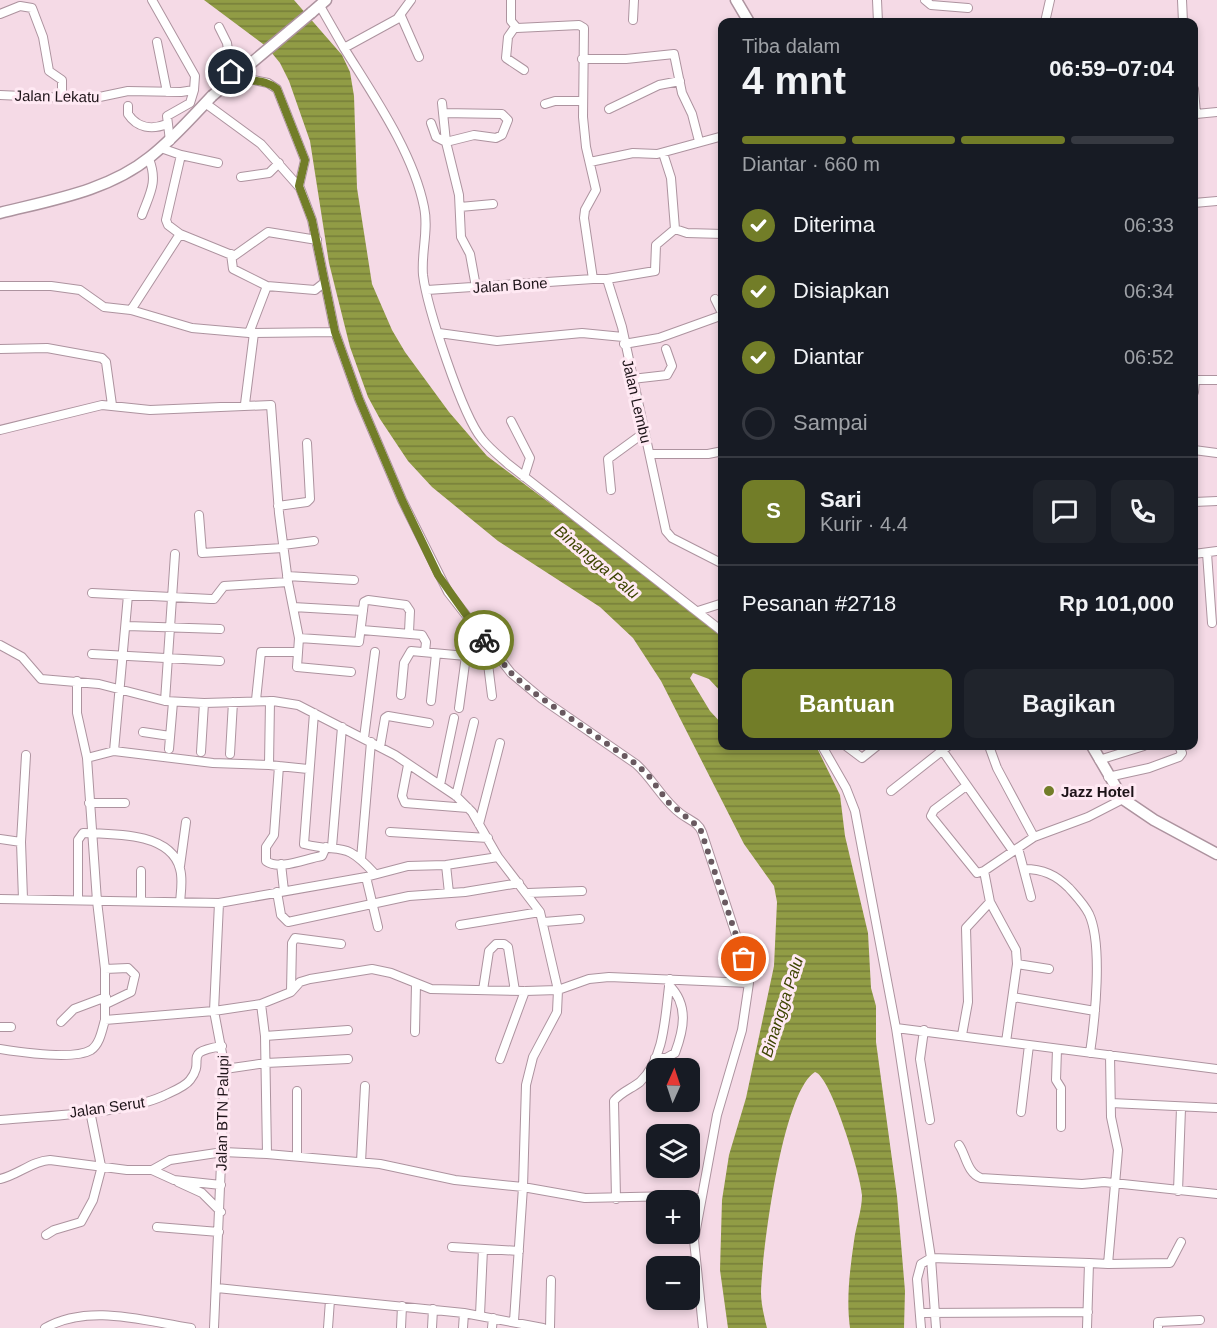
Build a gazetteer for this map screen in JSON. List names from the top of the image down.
{
  "streets": {
    "street": [
      "Jalan Lekatu",
      "Jalan Bone",
      "Jalan Lembu",
      "Jalan Serut",
      "Jalan BTN Palupi"
    ]
  },
  "crossings": [
    ["Jalan Serut", "Jalan BTN Palupi"]
  ],
  "water": ["Binangga Palu"],
  "places": ["Jazz Hotel"],
  "north": "top",
  "page": {
    "heading": ["4 mnt", "Tiba dalam", "06:59–07:04"],
    "panel": [
      "Sari",
      "Kurir · 4.4",
      "Pesanan #2718",
      "Rp 101,000"
    ],
    "bar": "Diantar · 660 m",
    "list": [
      ["Diterima", "06:33"],
      ["Disiapkan", "06:34"],
      ["Diantar", "06:52"],
      "Sampai"
    ],
    "round": "S",
    "buttons": ["Bantuan", "Bagikan"],
    "map_buttons": ["+", "−"]
  }
}
